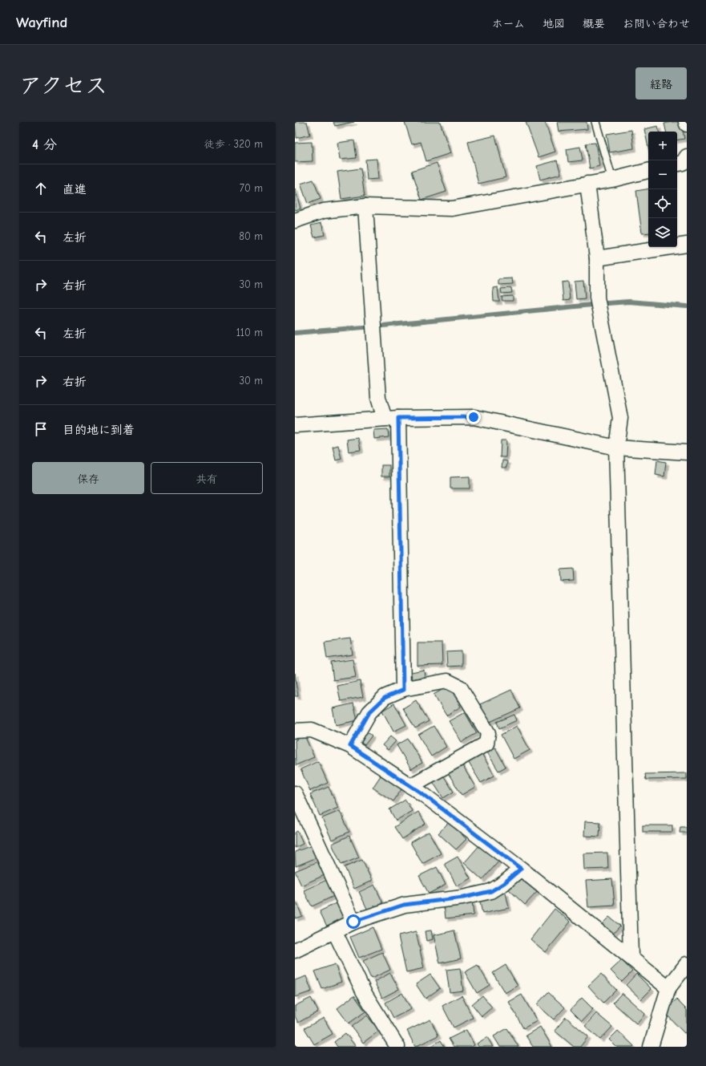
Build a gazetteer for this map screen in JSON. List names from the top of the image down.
{
  "page": {
    "header": "Wayfind",
    "nav": [
      "ホーム",
      "地図",
      "概要",
      "お問い合わせ"
    ],
    "title": "アクセス",
    "buttons": [
      "経路",
      ["保存", "共有"]
    ],
    "heading": ["4 分", "徒歩 · 320 m"],
    "map_buttons": ["+", "−"],
    "list": [
      ["直進", "70 m"],
      ["左折", "80 m"],
      ["右折", "30 m"],
      ["左折", "110 m"],
      ["右折", "30 m"],
      "目的地に到着"
    ]
  }
}
